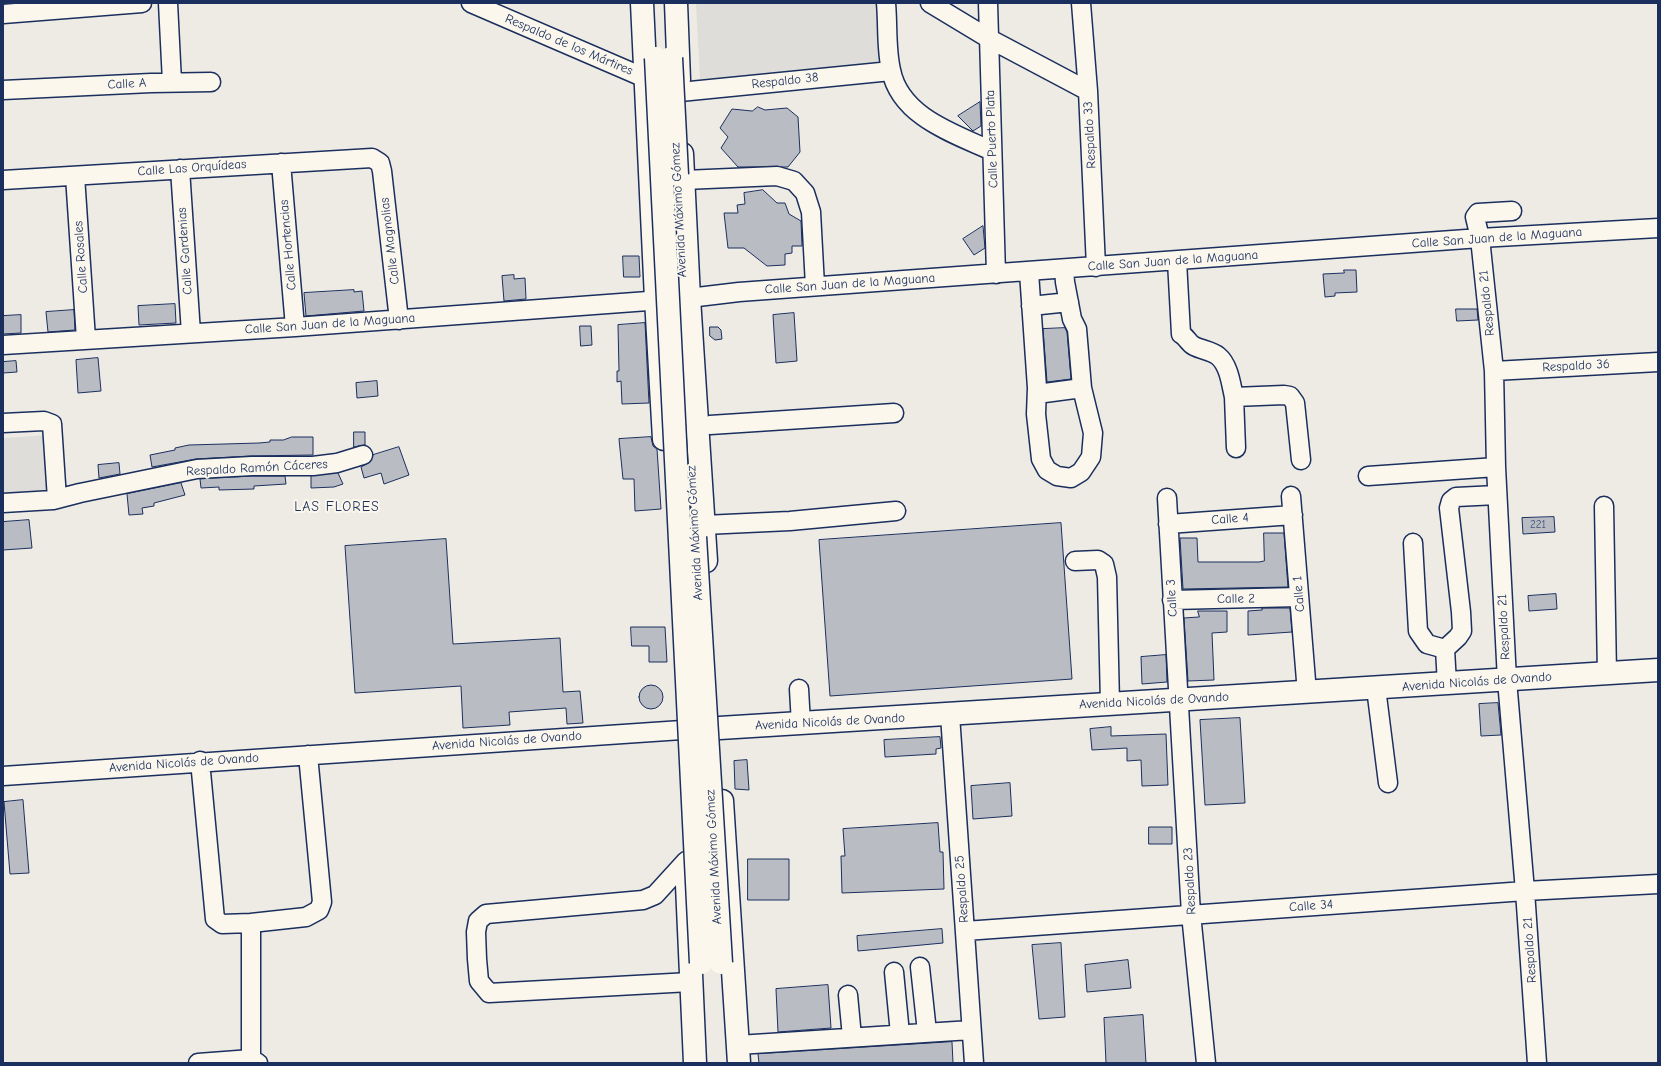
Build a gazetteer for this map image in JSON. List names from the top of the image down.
{
  "streets": {
    "main road": ["Avenida Máximo Gómez", "Avenida Nicolás de Ovando"],
    "street": [
      "Respaldo de los Mártires",
      "Respaldo 38",
      "Calle A",
      "Respaldo 33",
      "Calle Puerto Plata",
      "Calle Las Orquídeas",
      "Calle San Juan de la Maguana",
      "Calle Magnolias",
      "Calle Hortencias",
      "Calle Gardenias",
      "Calle Rosales",
      "Respaldo 21",
      "Respaldo 36",
      "Respaldo Ramón Cáceres",
      "Calle 4",
      "Calle 1",
      "Calle 3",
      "Calle 2",
      "Respaldo 23",
      "Respaldo 25",
      "Calle 34"
    ]
  },
  "crossings": [
    ["Respaldo 33", "Calle San Juan de la Maguana"],
    ["Calle Puerto Plata", "Calle San Juan de la Maguana"],
    ["Calle Las Orquídeas", "Calle Magnolias"],
    ["Calle Las Orquídeas", "Calle Hortencias"],
    ["Calle Las Orquídeas", "Calle Gardenias"],
    ["Calle Las Orquídeas", "Calle Rosales"],
    ["Calle San Juan de la Maguana", "Calle Magnolias"],
    ["Calle San Juan de la Maguana", "Calle Hortencias"],
    ["Calle San Juan de la Maguana", "Calle Gardenias"],
    ["Calle San Juan de la Maguana", "Calle Rosales"],
    ["Calle San Juan de la Maguana", "Respaldo 21"],
    ["Respaldo 21", "Respaldo 36"],
    ["Respaldo 21", "Avenida Nicolás de Ovando"],
    ["Respaldo 21", "Calle 34"],
    ["Calle 4", "Calle 1"],
    ["Calle 4", "Calle 3"],
    ["Calle 1", "Calle 2"],
    ["Calle 1", "Avenida Nicolás de Ovando"],
    ["Calle 3", "Calle 2"],
    ["Calle 3", "Avenida Nicolás de Ovando"],
    ["Calle 3", "Respaldo 23"],
    ["Avenida Nicolás de Ovando", "Respaldo 23"],
    ["Avenida Nicolás de Ovando", "Respaldo 25"],
    ["Respaldo 23", "Calle 34"],
    ["Respaldo 25", "Calle 34"]
  ],
  "districts": ["LAS FLORES"],
  "house_numbers": ["221"]
}
